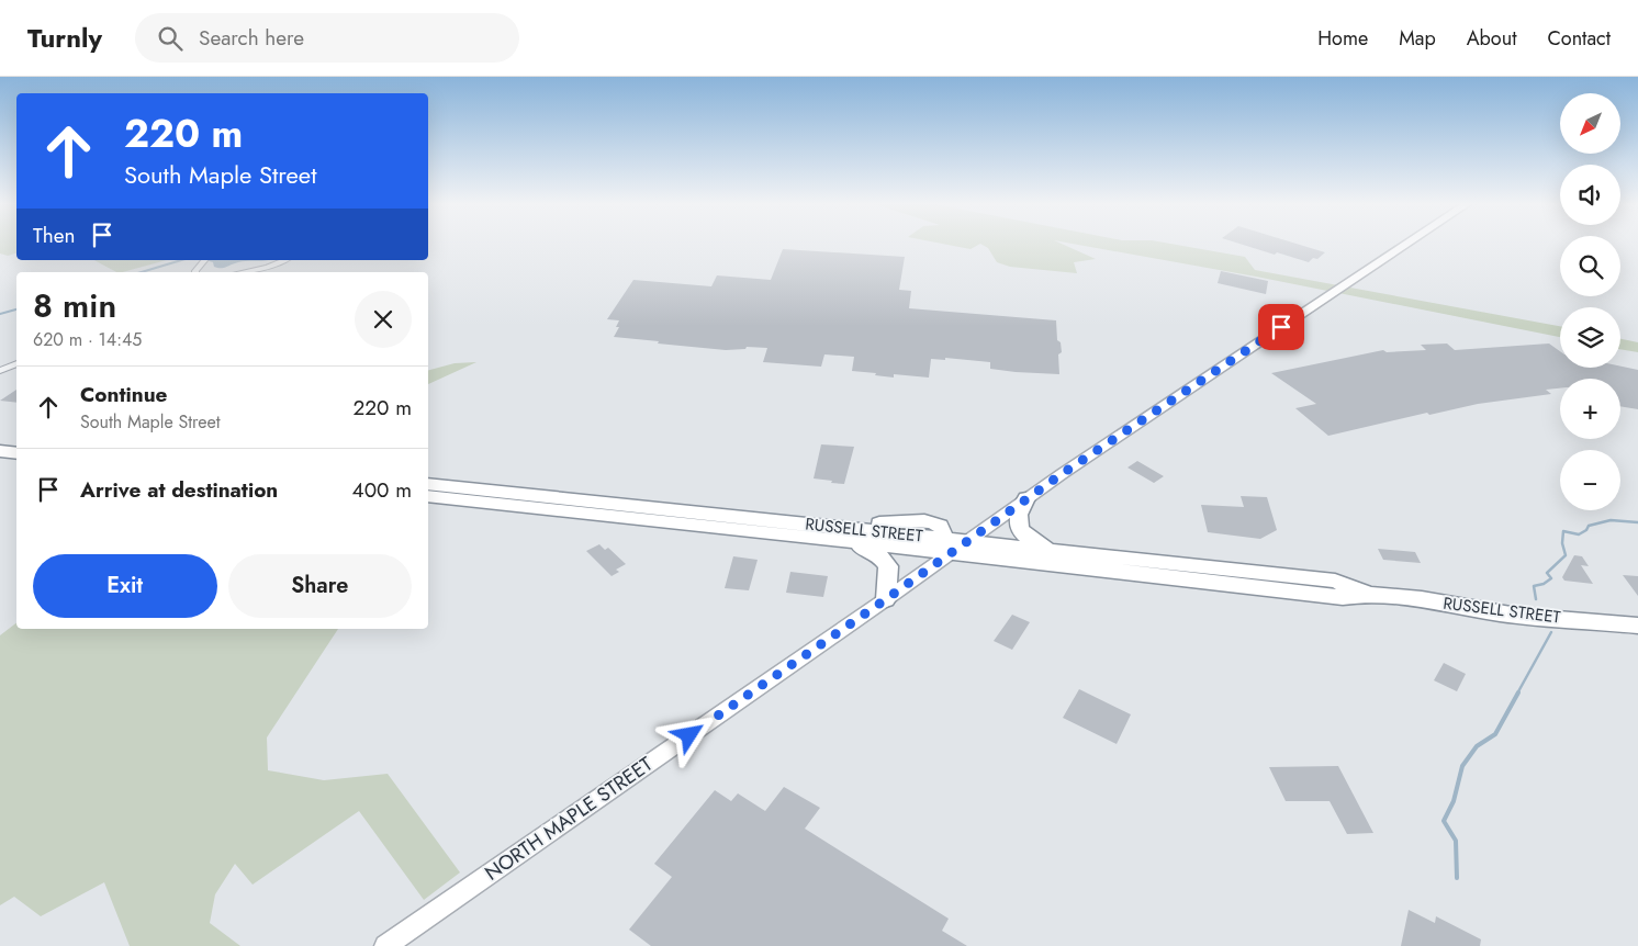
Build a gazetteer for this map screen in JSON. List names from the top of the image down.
{
  "streets": {
    "highway": ["RUSSELL STREET"],
    "main road": ["NORTH MAPLE STREET"]
  },
  "crossings": [
    ["RUSSELL STREET", "NORTH MAPLE STREET"]
  ],
  "north": "bottom left",
  "page": {
    "header": "Turnly",
    "search": "Search here",
    "nav": [
      "Home",
      "Map",
      "About",
      "Contact"
    ],
    "map_buttons": ["+", "−"],
    "turn": ["220 m", "South Maple Street"],
    "then": "Then",
    "heading": ["8 min", "620 m · 14:45"],
    "list": [
      {
        "name": "Continue",
        "note": "South Maple Street",
        "value": "220 m"
      },
      {
        "name": "Arrive at destination",
        "value": "400 m"
      }
    ],
    "buttons": ["Exit", "Share"]
  }
}
